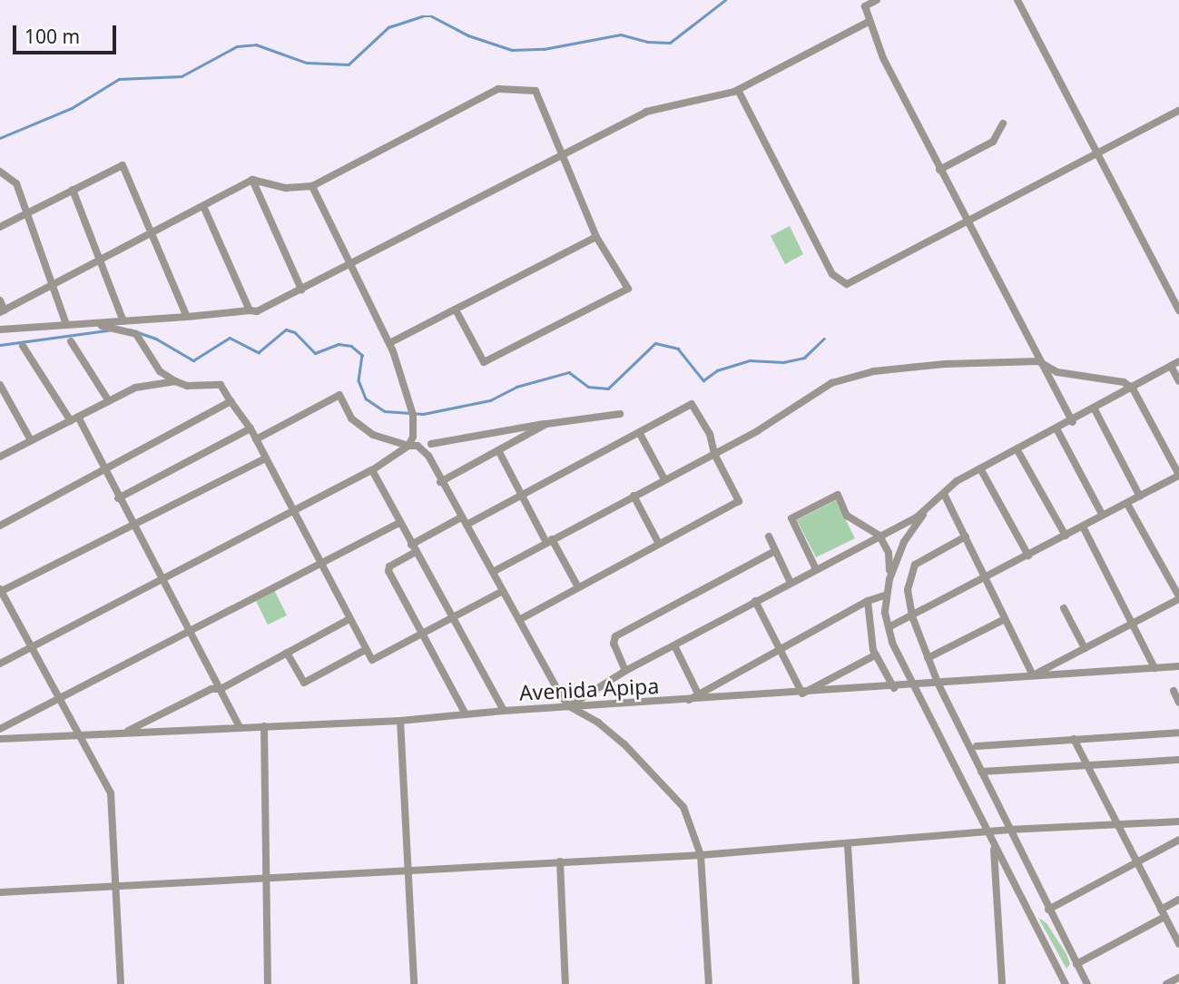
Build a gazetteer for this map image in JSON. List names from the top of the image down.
{
  "streets": {
    "street": ["Avenida Apipa"]
  },
  "scale_bar": "100 m"
}
